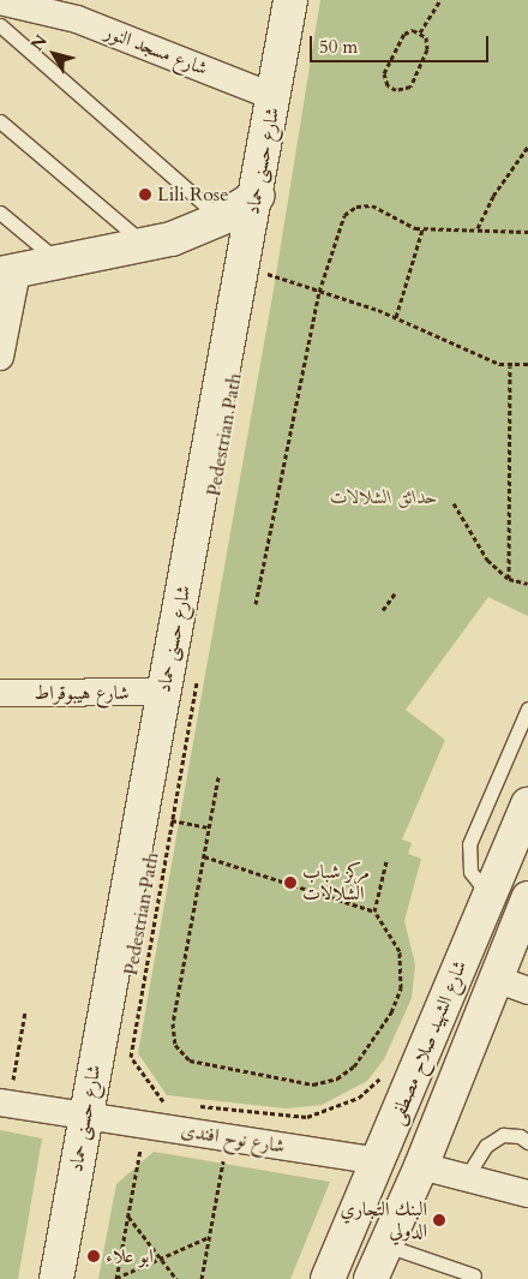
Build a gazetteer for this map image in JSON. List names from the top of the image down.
{
  "streets": {
    "main road": ["شارع حسنى حماد", "شارع الشهيد صلاح مصطفى"],
    "street": ["شارع مسجد النور", "شارع هيبوقراط", "شارع نوح افندى"],
    "path": ["Pedestrian Path"]
  },
  "crossings": [
    ["شارع مسجد النور", "شارع حسنى حماد"],
    ["شارع حسنى حماد", "شارع هيبوقراط"],
    ["شارع حسنى حماد", "شارع نوح افندى"],
    ["شارع الشهيد صلاح مصطفى", "شارع نوح افندى"]
  ],
  "parks": ["حدائق الشلالات"],
  "places": [
    "Lili Rose",
    "مركز شباب الشلالات",
    "البنك التجاري الدولي",
    "ابو علاء"
  ],
  "scale_bar": "50 m",
  "north": "top left"
}
